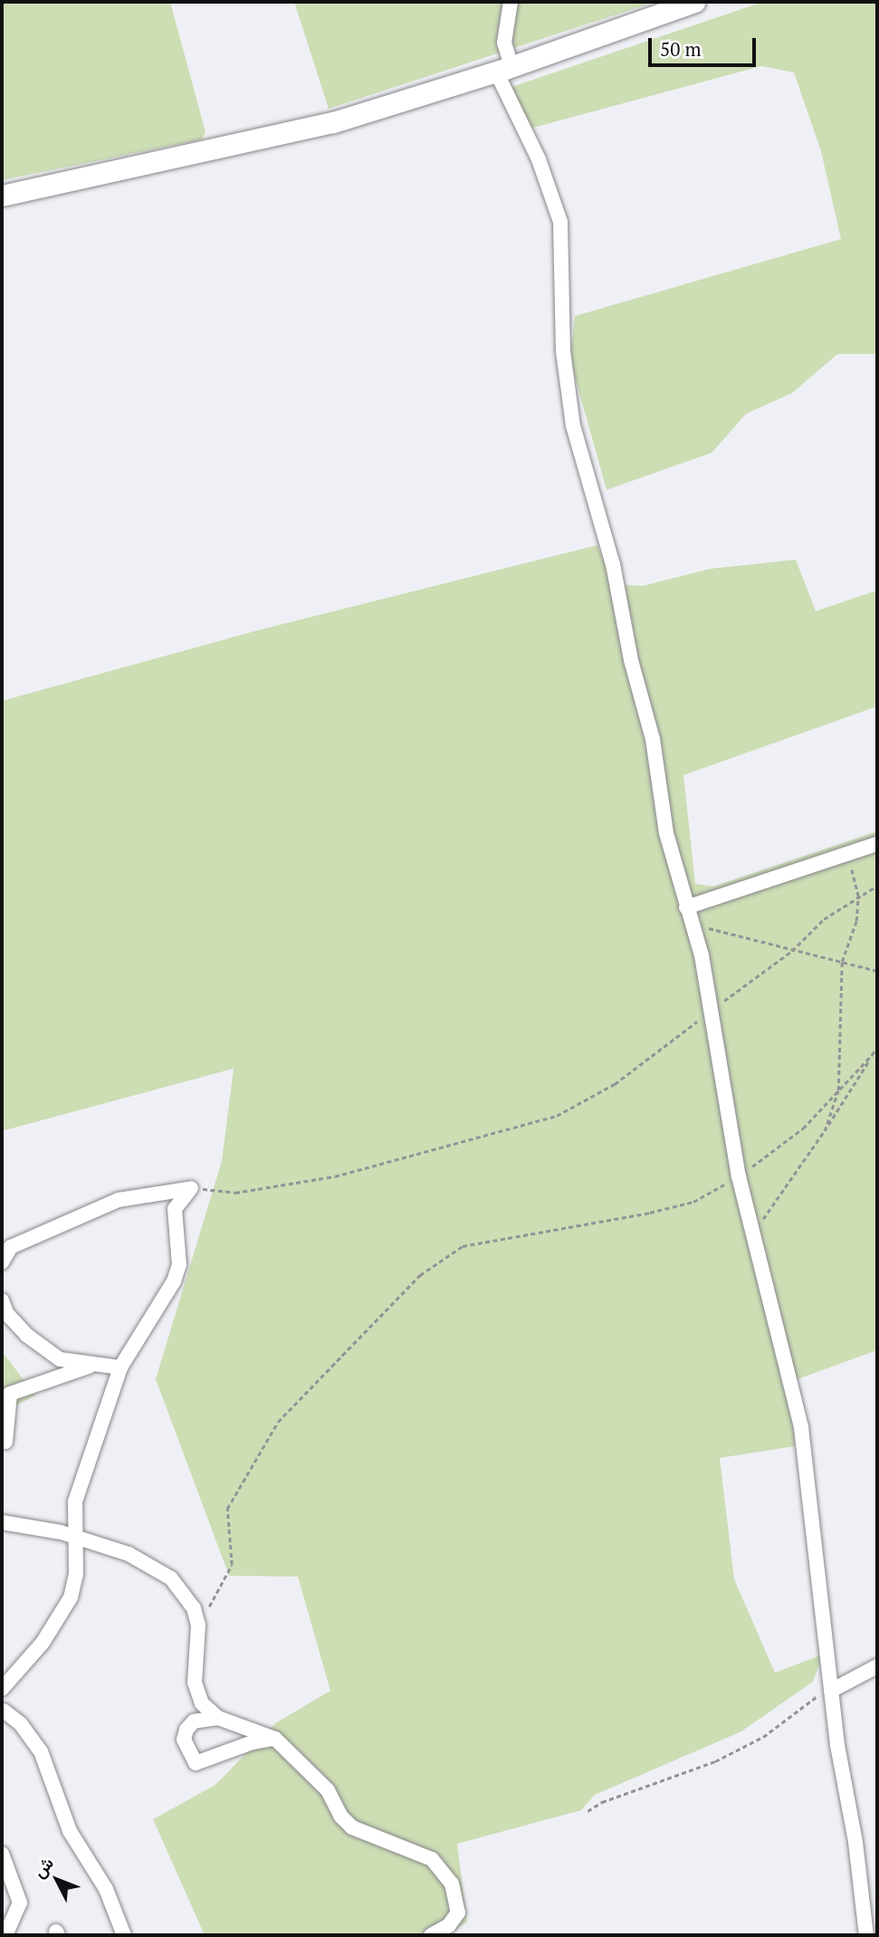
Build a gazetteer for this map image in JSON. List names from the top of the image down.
{
  "scale_bar": "50 m",
  "north": "top left"
}
